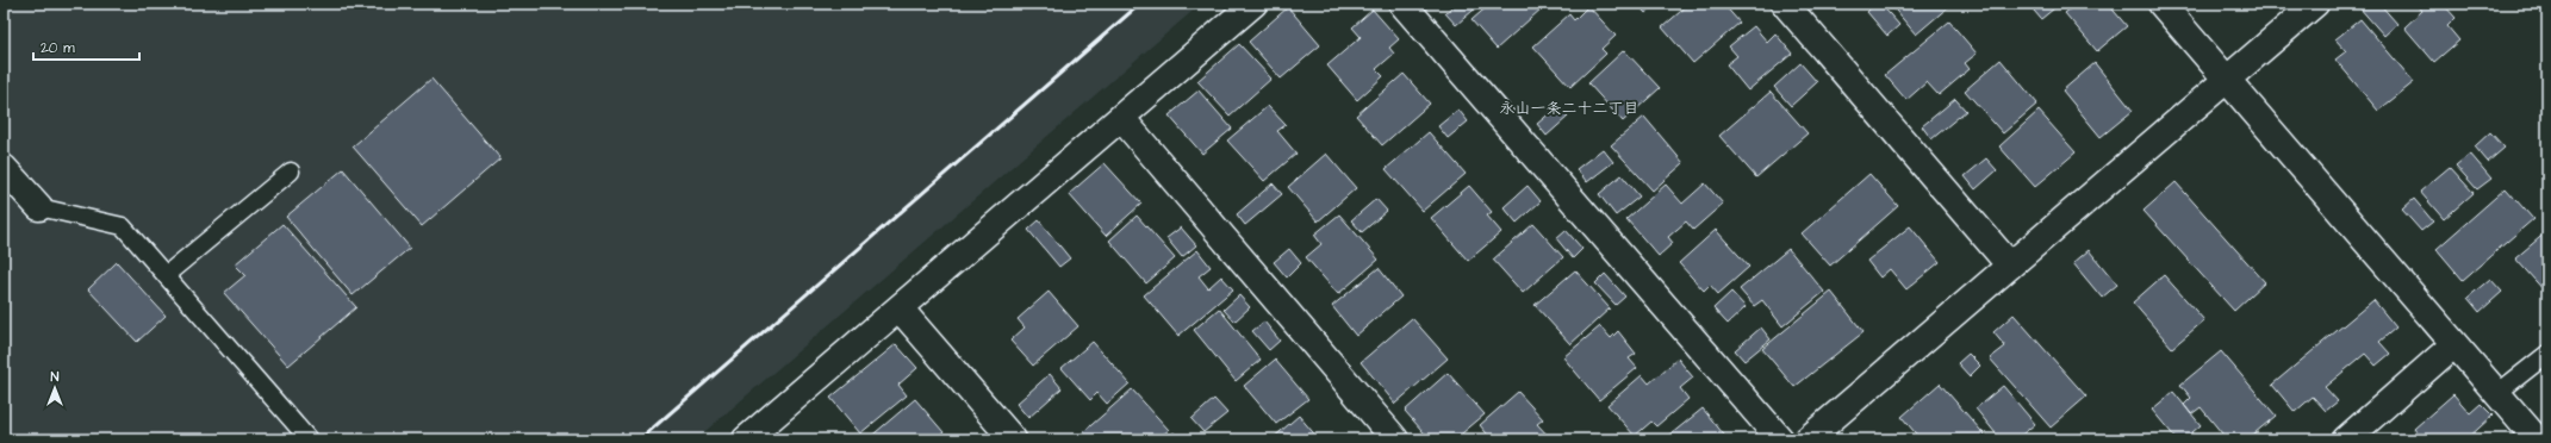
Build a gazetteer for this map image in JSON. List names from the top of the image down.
{
  "districts": ["永山一条二十二丁目"],
  "scale_bar": "20 m",
  "north": "top"
}
